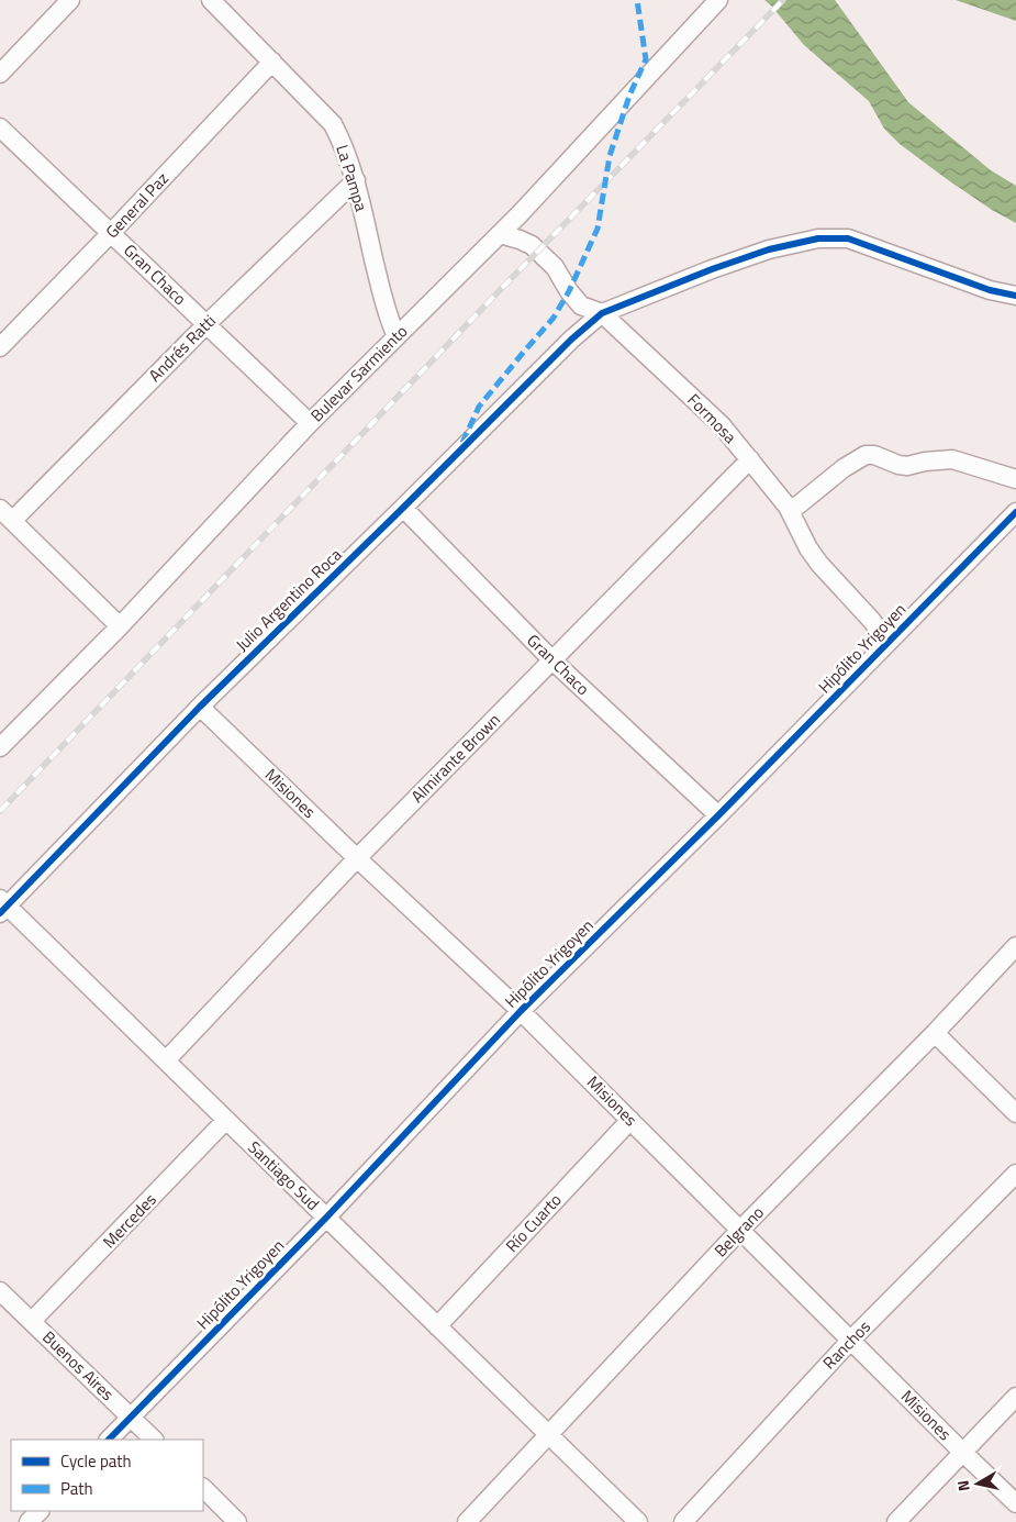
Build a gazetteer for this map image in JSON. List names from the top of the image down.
{
  "streets": {
    "street": [
      "La Pampa",
      "General Paz",
      "Gran Chaco",
      "Andrés Ratti",
      "Bulevar Sarmiento",
      "Formosa",
      "Julio Argentino Roca",
      "Hipólito Yrigoyen",
      "Almirante Brown",
      "Misiones",
      "Santiago Sud",
      "Mercedes",
      "Río Cuarto",
      "Belgrano",
      "Ranchos",
      "Buenos Aires"
    ]
  },
  "crossings": [
    ["La Pampa", "General Paz"],
    ["La Pampa", "Andrés Ratti"],
    ["La Pampa", "Bulevar Sarmiento"],
    ["General Paz", "Gran Chaco"],
    ["Gran Chaco", "Andrés Ratti"],
    ["Gran Chaco", "Bulevar Sarmiento"],
    ["Gran Chaco", "Julio Argentino Roca"],
    ["Gran Chaco", "Hipólito Yrigoyen"],
    ["Gran Chaco", "Almirante Brown"],
    ["Bulevar Sarmiento", "Formosa"],
    ["Formosa", "Julio Argentino Roca"],
    ["Formosa", "Hipólito Yrigoyen"],
    ["Formosa", "Almirante Brown"],
    ["Julio Argentino Roca", "Misiones"],
    ["Julio Argentino Roca", "Santiago Sud"],
    ["Hipólito Yrigoyen", "Misiones"],
    ["Hipólito Yrigoyen", "Santiago Sud"],
    ["Hipólito Yrigoyen", "Buenos Aires"],
    ["Almirante Brown", "Misiones"],
    ["Almirante Brown", "Santiago Sud"],
    ["Misiones", "Río Cuarto"],
    ["Misiones", "Belgrano"],
    ["Misiones", "Ranchos"],
    ["Santiago Sud", "Mercedes"],
    ["Santiago Sud", "Río Cuarto"],
    ["Santiago Sud", "Belgrano"],
    ["Mercedes", "Buenos Aires"]
  ],
  "legend": ["Cycle path", "Path"],
  "north": "left"
}
